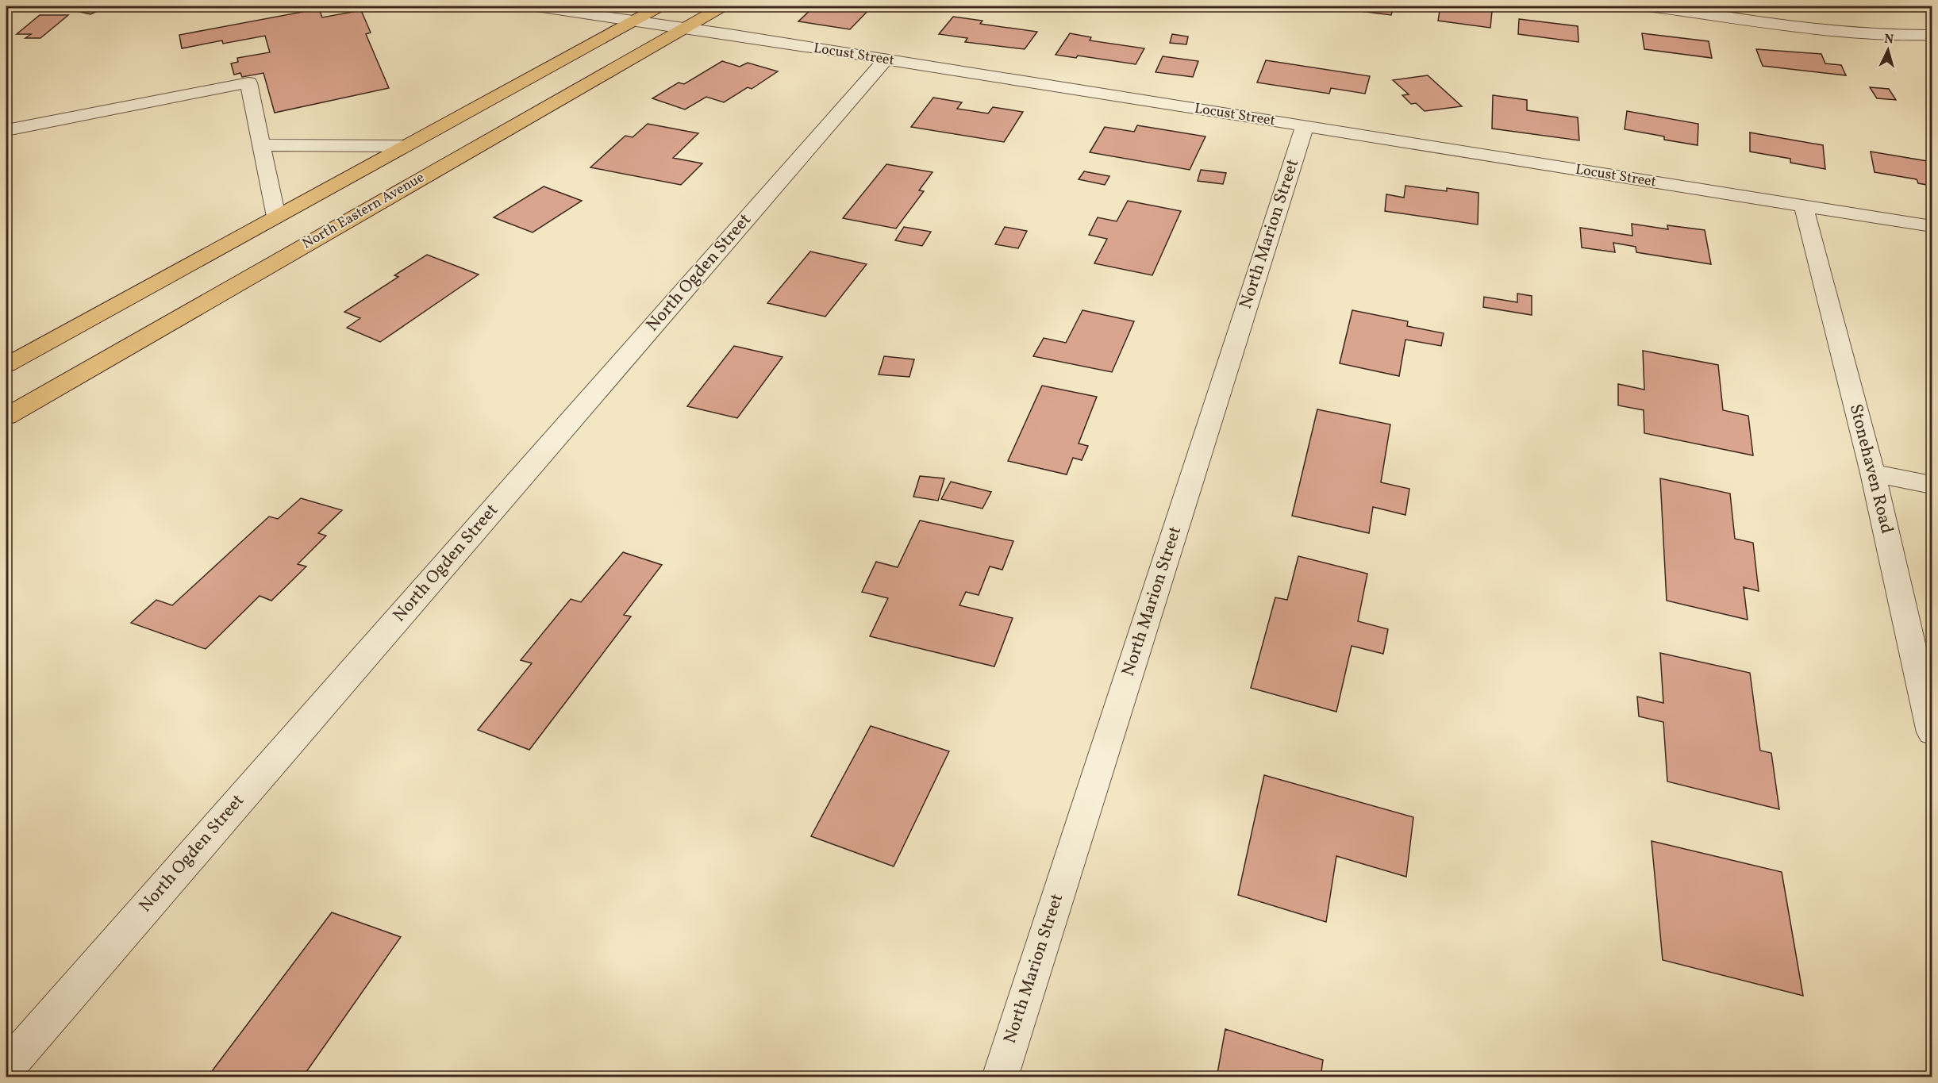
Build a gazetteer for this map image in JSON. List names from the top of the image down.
{
  "streets": {
    "main road": ["North Eastern Avenue"],
    "street": [
      "Locust Street",
      "North Marion Street",
      "North Ogden Street",
      "Stonehaven Road"
    ]
  },
  "crossings": [
    ["Locust Street", "North Eastern Avenue"],
    ["Locust Street", "North Marion Street"],
    ["Locust Street", "North Ogden Street"],
    ["Locust Street", "Stonehaven Road"]
  ],
  "north": "top"
}
